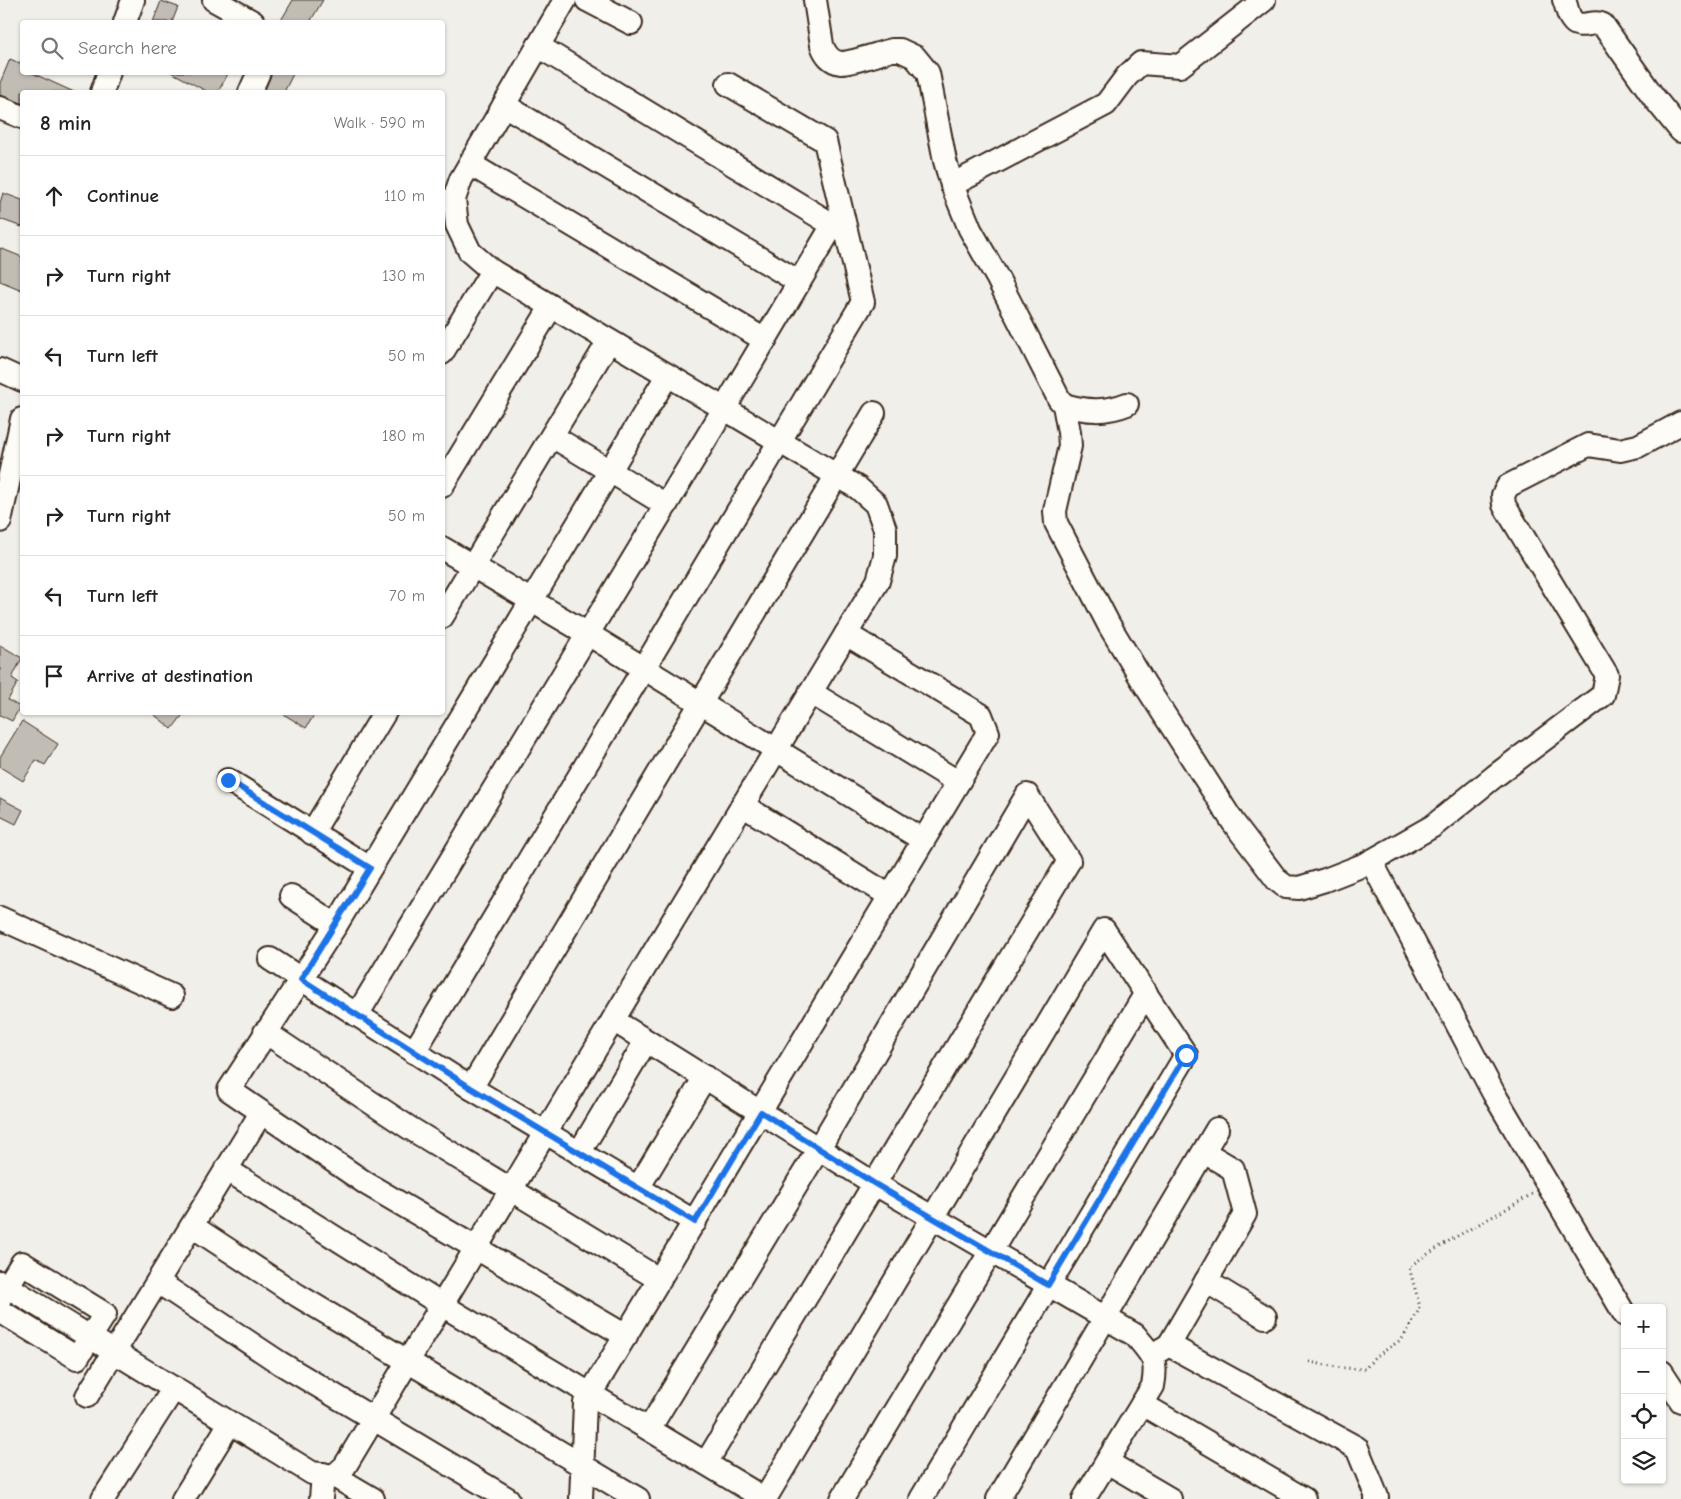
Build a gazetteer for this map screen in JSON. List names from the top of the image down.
{
  "page": {
    "search": "Search here",
    "heading": ["8 min", "Walk · 590 m"],
    "list": [
      ["Continue", "110 m"],
      ["Turn right", "130 m"],
      ["Turn left", "50 m"],
      ["Turn right", "180 m"],
      ["Turn right", "50 m"],
      ["Turn left", "70 m"],
      "Arrive at destination"
    ],
    "map_buttons": ["+", "−"]
  }
}
